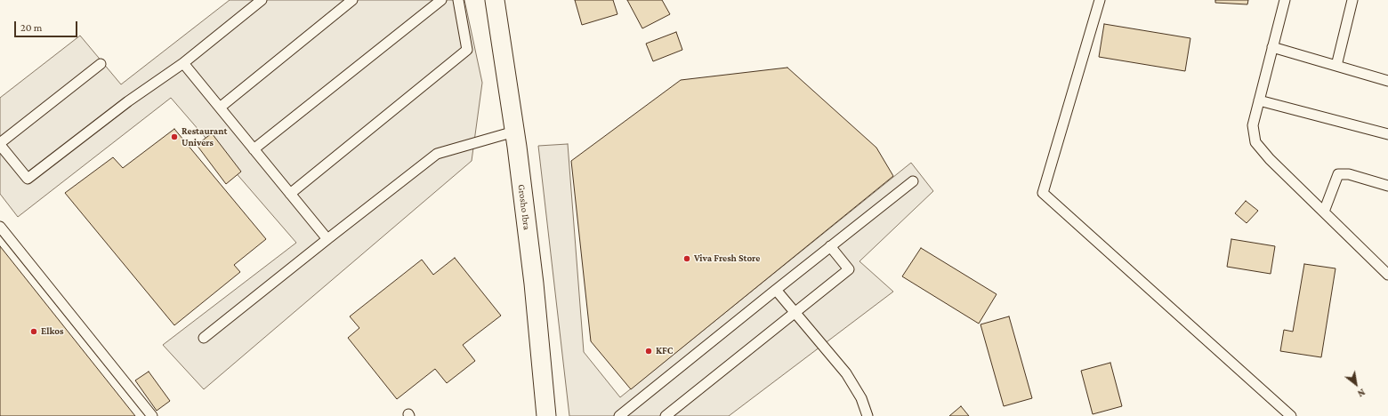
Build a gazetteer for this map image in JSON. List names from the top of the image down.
{
  "streets": {
    "street": ["Grosho Ibra"]
  },
  "places": [
    "Restaurant Univers",
    "Viva Fresh Store",
    "Elkos",
    "KFC"
  ],
  "scale_bar": "20 m",
  "north": "bottom right"
}
